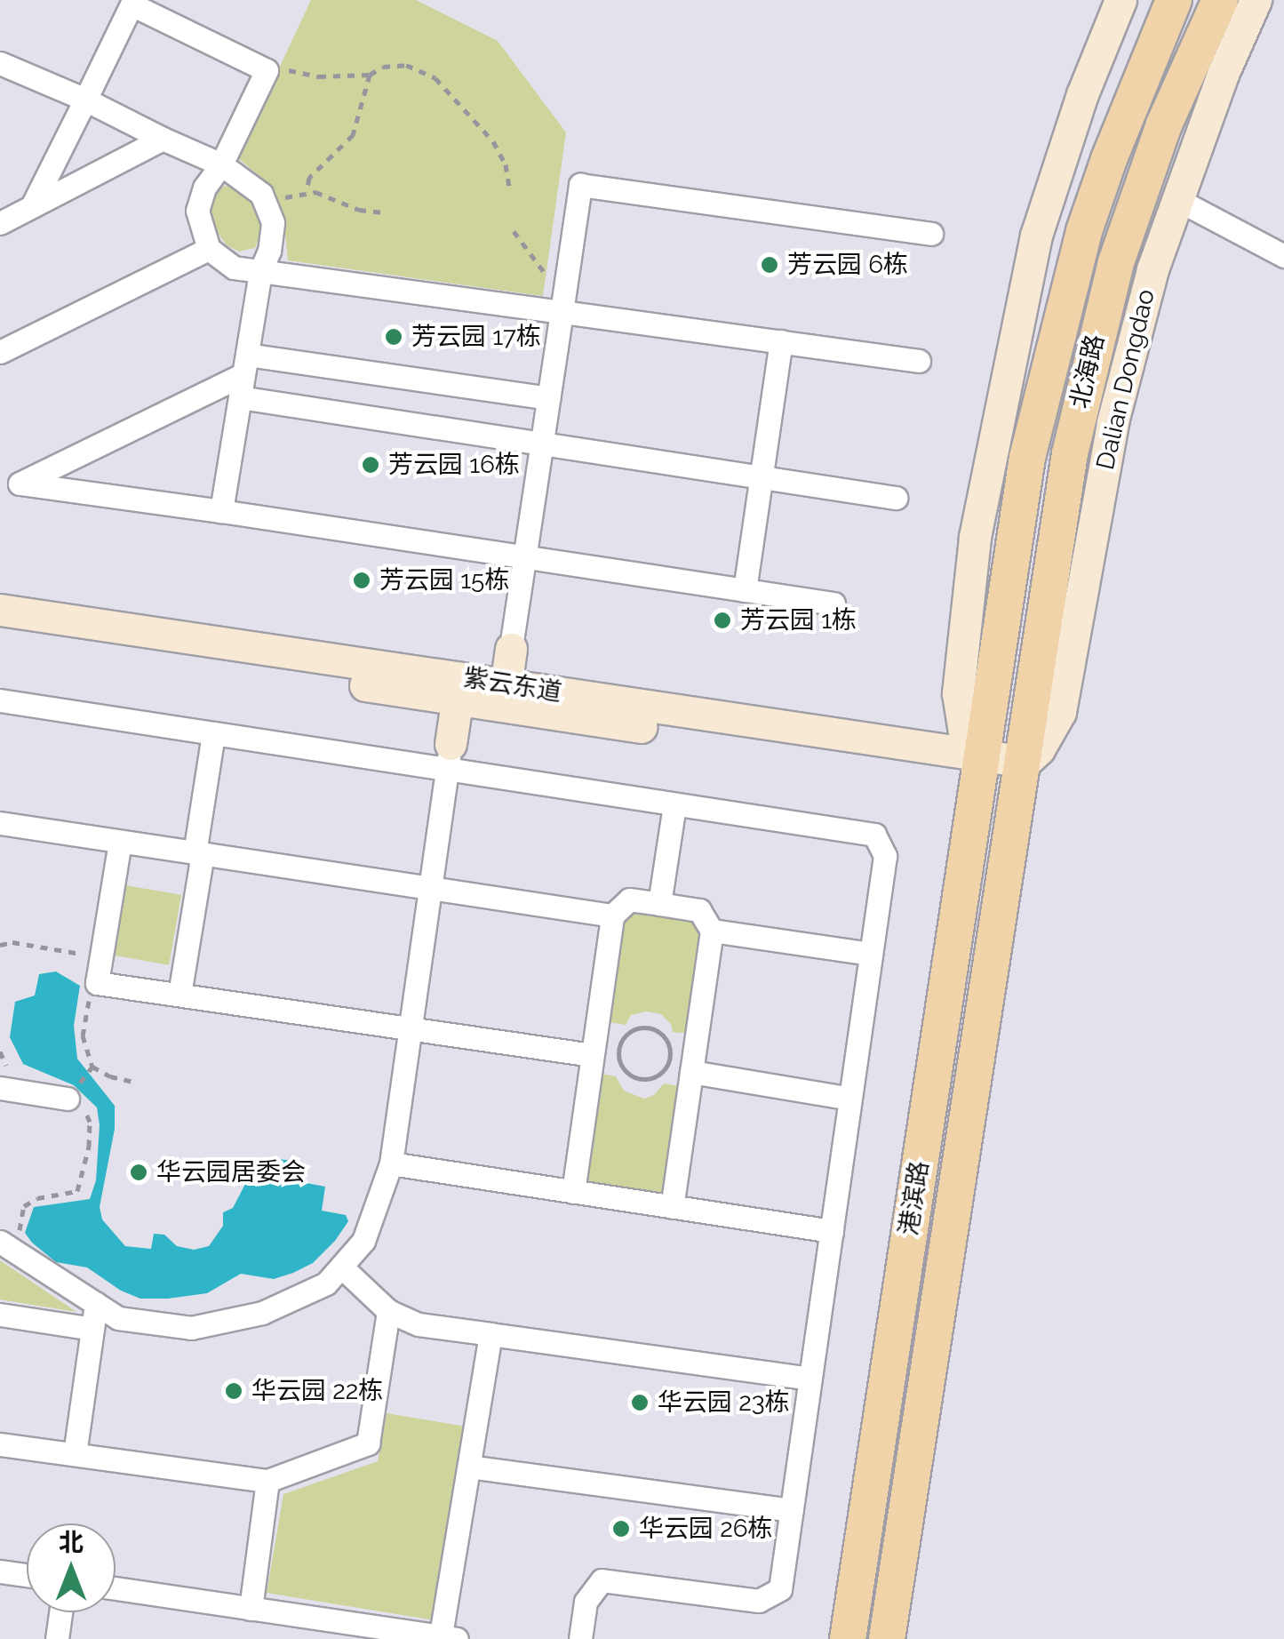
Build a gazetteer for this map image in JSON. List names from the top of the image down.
{
  "streets": {
    "main road": ["北海路", "港滨路"],
    "street": ["Dalian Dongdao", "紫云东道"]
  },
  "crossings": [
    ["北海路", "Dalian Dongdao"],
    ["北海路", "紫云东道"],
    ["北海路", "港滨路"],
    ["Dalian Dongdao", "紫云东道"],
    ["Dalian Dongdao", "港滨路"],
    ["紫云东道", "港滨路"]
  ],
  "places": [
    "芳云园 6栋",
    "芳云园 17栋",
    "芳云园 16栋",
    "芳云园 15栋",
    "芳云园 1栋",
    "华云园居委会",
    "华云园 22栋",
    "华云园 23栋",
    "华云园 26栋"
  ],
  "north": "top"
}
